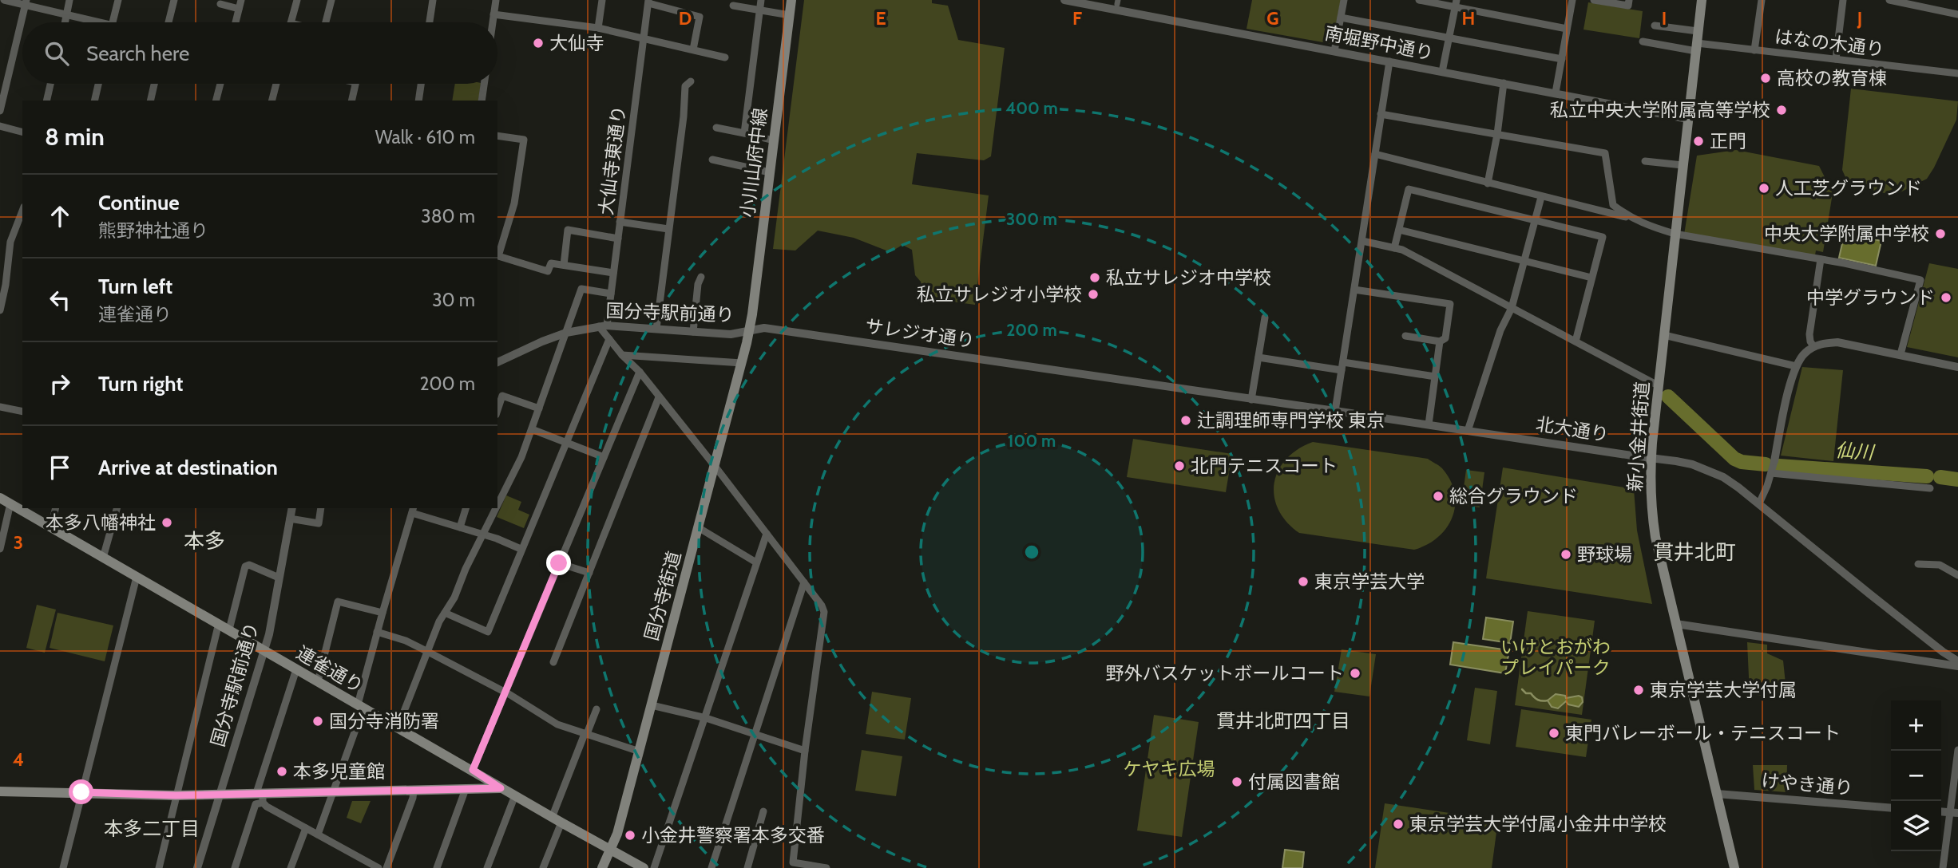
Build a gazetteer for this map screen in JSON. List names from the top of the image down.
{
  "streets": {
    "main road": [
      "小川山府中線",
      "新小金井街道",
      "国分寺街道",
      "連雀通り"
    ],
    "street": [
      "南堀野中通り",
      "はなの木通り",
      "大仙寺東通り",
      "国分寺駅前通り",
      "サレジオ通り",
      "北大通り",
      "けやき通り"
    ]
  },
  "crossings": [
    ["南堀野中通り", "新小金井街道"],
    ["はなの木通り", "新小金井街道"],
    ["大仙寺東通り", "国分寺駅前通り"],
    ["小川山府中線", "国分寺駅前通り"],
    ["小川山府中線", "サレジオ通り"],
    ["小川山府中線", "国分寺街道"],
    ["国分寺駅前通り", "サレジオ通り"],
    ["国分寺駅前通り", "国分寺街道"],
    ["国分寺駅前通り", "連雀通り"],
    ["サレジオ通り", "北大通り"],
    ["サレジオ通り", "国分寺街道"],
    ["北大通り", "新小金井街道"],
    ["新小金井街道", "けやき通り"],
    ["国分寺街道", "連雀通り"]
  ],
  "districts": [
    "本多",
    "貫井北町",
    "貫井北町四丁目",
    "本多二丁目"
  ],
  "water": ["仙川"],
  "parks": ["いけとおがわ プレイパーク", "ケヤキ広場"],
  "places": [
    "大仙寺",
    "高校の教育棟",
    "私立中央大学附属高等学校",
    "正門",
    "人工芝グラウンド",
    "中央大学附属中学校",
    "私立サレジオ中学校",
    "私立サレジオ小学校",
    "中学グラウンド",
    "辻調理師専門学校 東京",
    "北門テニスコート",
    "総合グラウンド",
    "本多八幡神社",
    "野球場",
    "東京学芸大学",
    "野外バスケットボールコート",
    "東京学芸大学付属",
    "国分寺消防署",
    "東門バレーボール・テニスコート",
    "本多児童館",
    "付属図書館",
    "東京学芸大学付属小金井中学校",
    "小金井警察署本多交番"
  ],
  "page": {
    "search": "Search here",
    "heading": ["8 min", "Walk · 610 m"],
    "list": [
      ["Continue", "熊野神社通り", "380 m"],
      ["Turn left", "連雀通り", "30 m"],
      ["Turn right", "200 m"],
      "Arrive at destination"
    ],
    "map_buttons": ["+", "−"]
  },
  "grid": {
    "columns": [
      "D",
      "E",
      "F",
      "G",
      "H",
      "I",
      "J"
    ],
    "rows": ["3", "4"]
  },
  "rings": [
    "400 m",
    "300 m",
    "200 m",
    "100 m"
  ]
}
